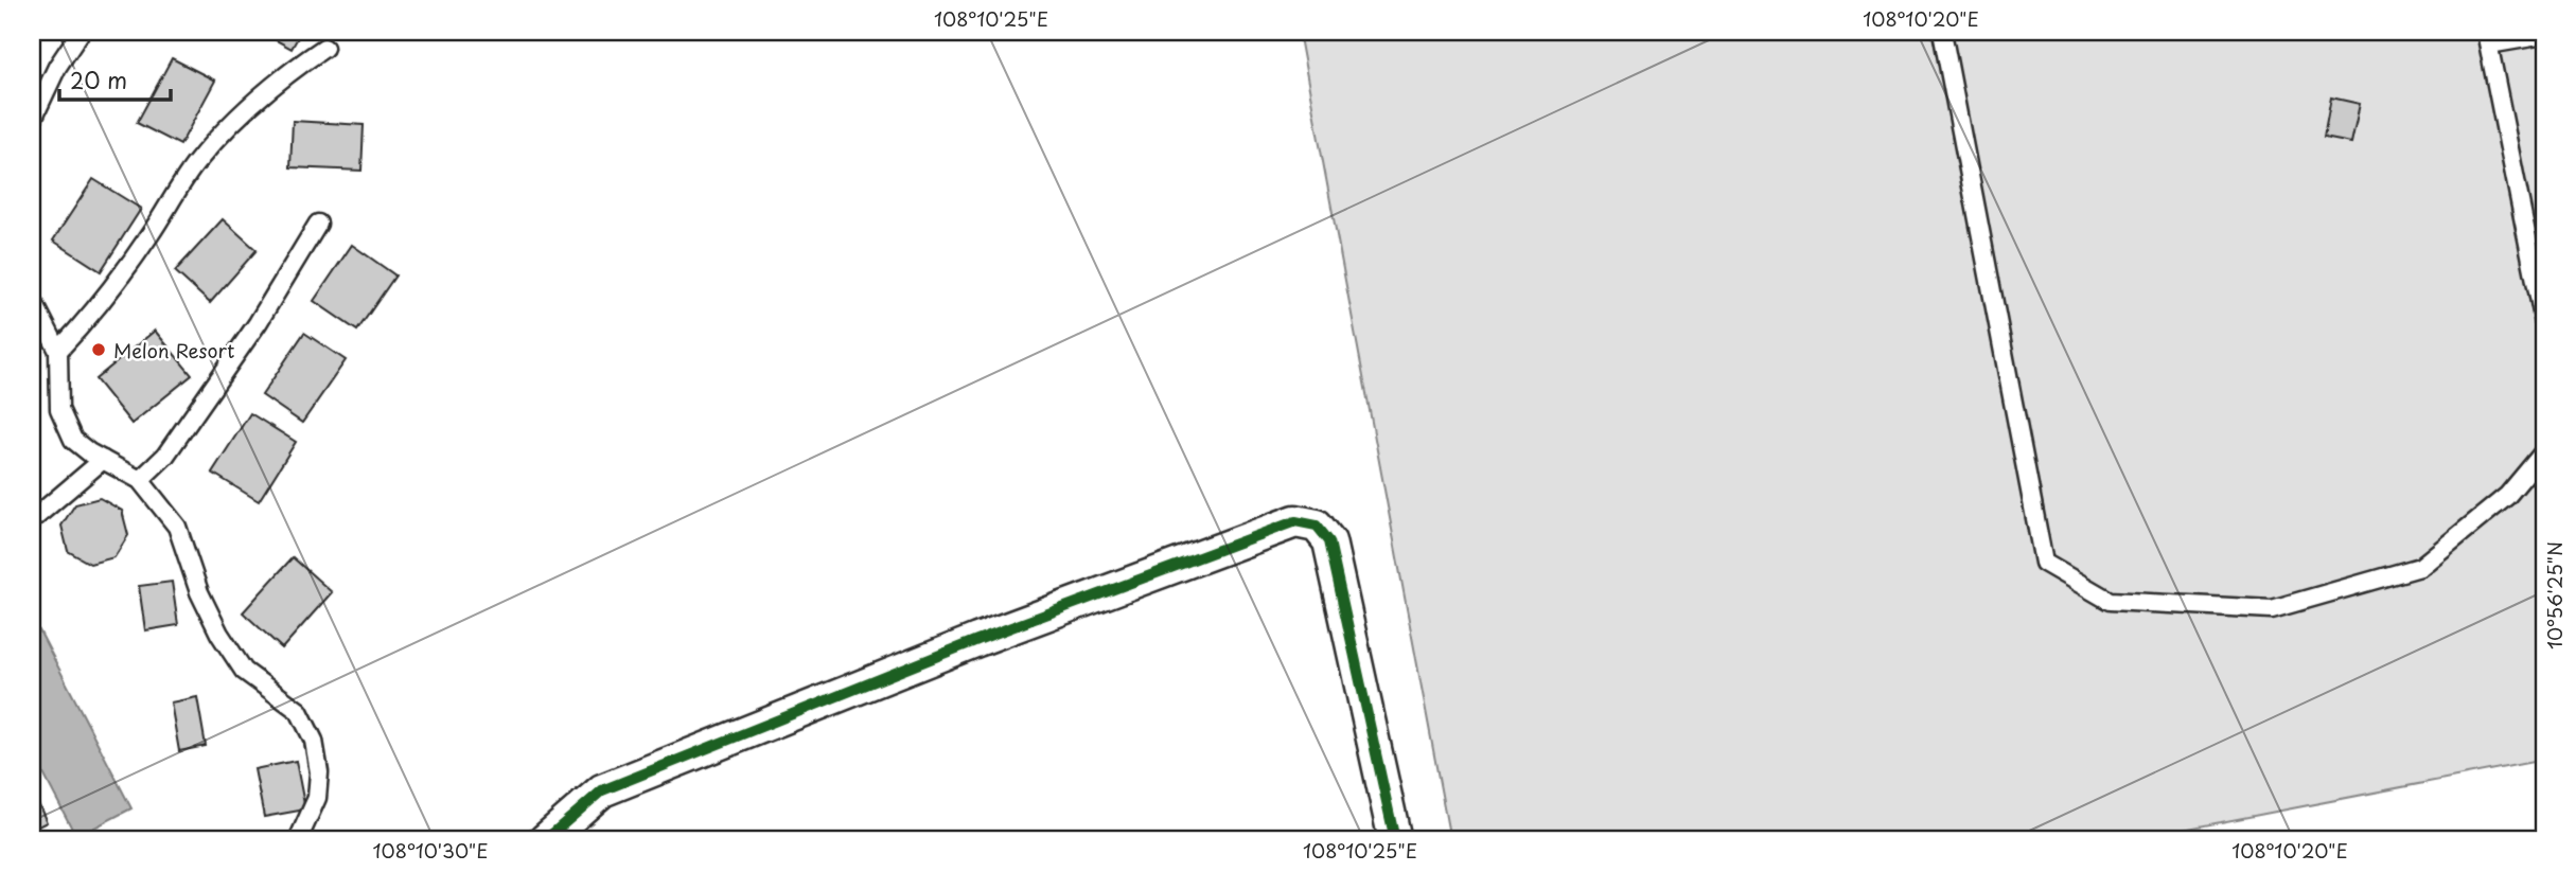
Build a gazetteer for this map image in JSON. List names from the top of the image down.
{
  "places": ["Melon Resort"],
  "scale_bar": "20 m",
  "coordinates": [
    "108°10'25\"E",
    "108°10'20\"E",
    "10°56'25\"N",
    "108°10'30\"E"
  ]
}
